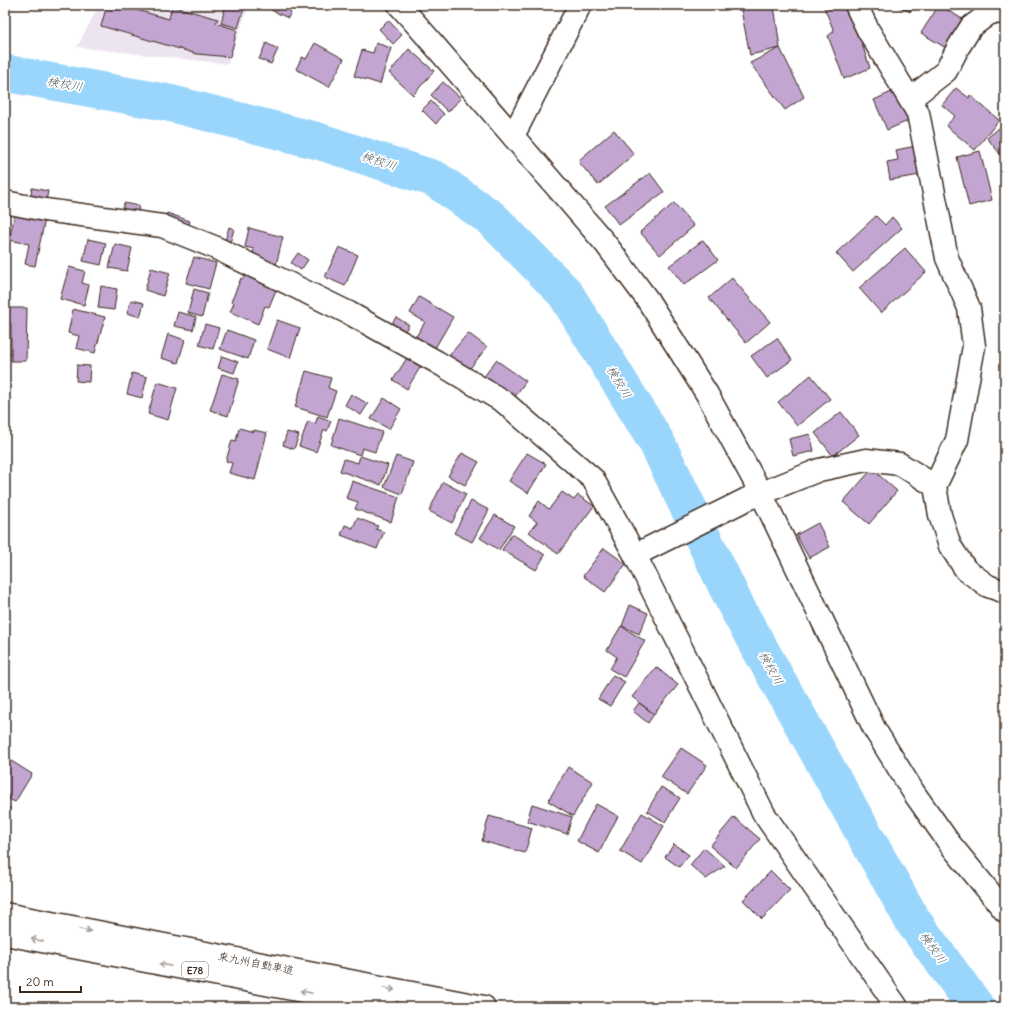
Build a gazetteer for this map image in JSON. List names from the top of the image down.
{
  "streets": {
    "main road": ["東九州自動車道", "E78"]
  },
  "water": ["検校川"],
  "scale_bar": "20 m"
}
